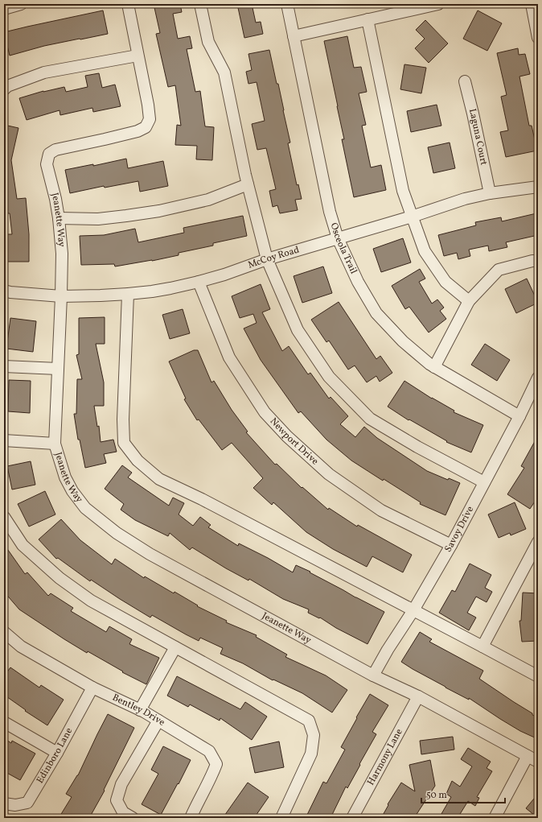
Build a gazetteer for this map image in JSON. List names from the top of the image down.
{
  "streets": {
    "street": [
      "Laguna Court",
      "Jeanette Way",
      "Osceola Trail",
      "McCoy Road",
      "Newport Drive",
      "Savoy Drive",
      "Bentley Drive",
      "Edinboro Lane",
      "Harmony Lane"
    ]
  },
  "crossings": [
    ["Laguna Court", "McCoy Road"],
    ["Jeanette Way", "McCoy Road"],
    ["Jeanette Way", "Savoy Drive"],
    ["Jeanette Way", "Harmony Lane"],
    ["Osceola Trail", "McCoy Road"],
    ["Osceola Trail", "Savoy Drive"],
    ["McCoy Road", "Newport Drive"],
    ["Newport Drive", "Savoy Drive"],
    ["Bentley Drive", "Edinboro Lane"]
  ],
  "scale_bar": "50 m"
}
